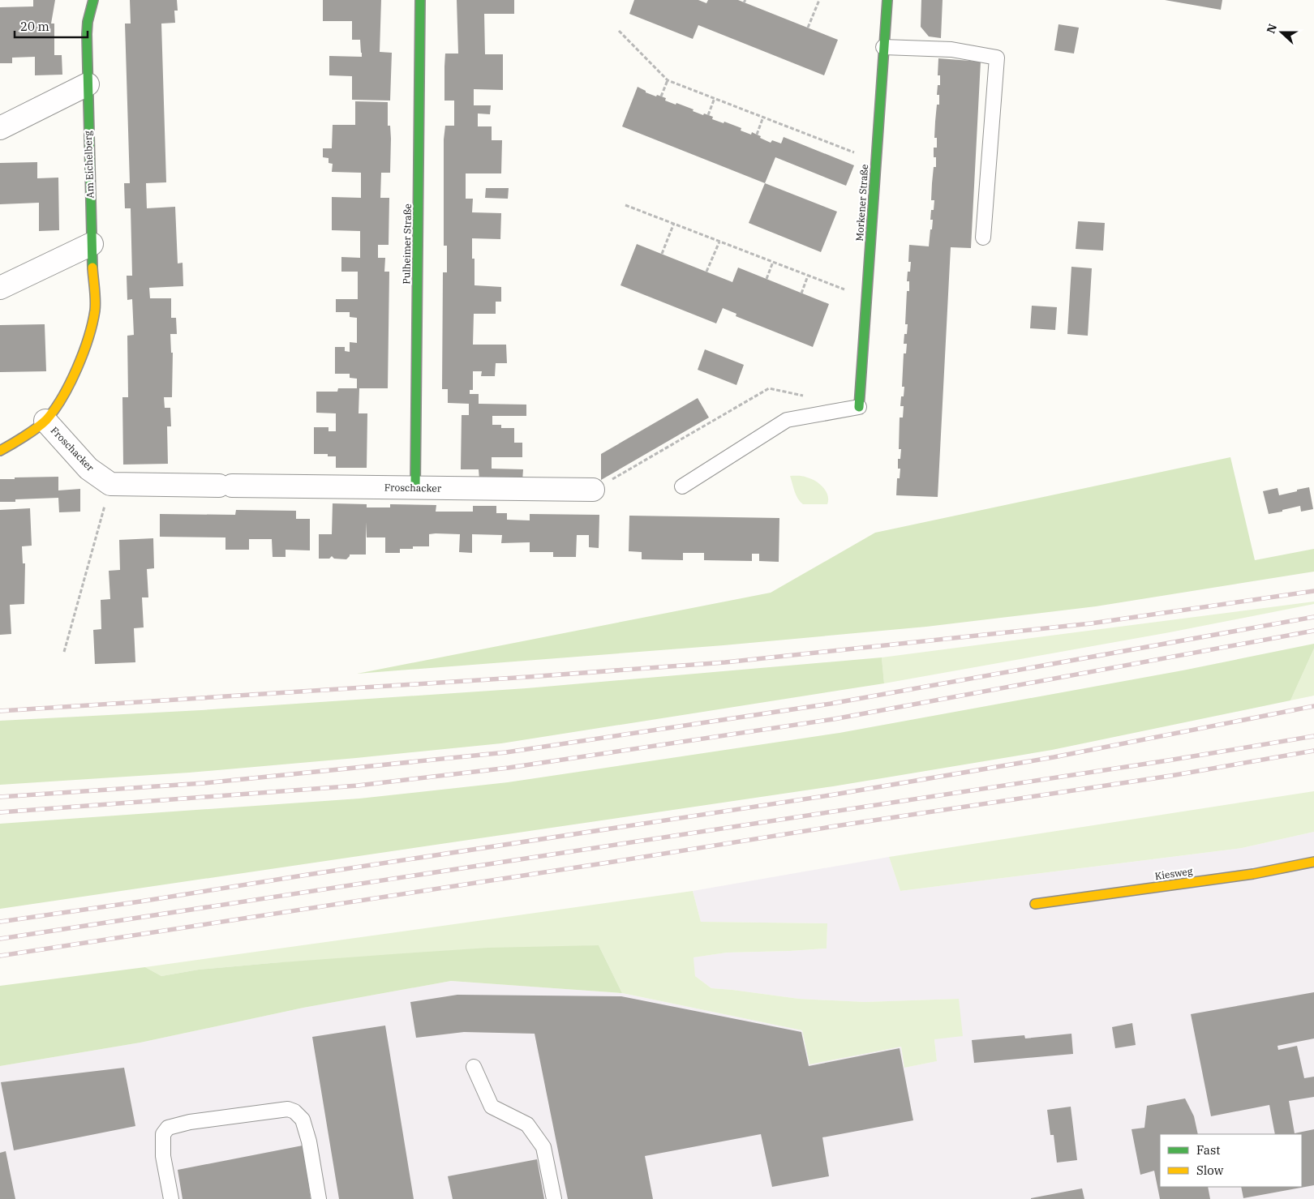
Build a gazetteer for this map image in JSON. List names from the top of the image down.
{
  "streets": {
    "street": [
      "Am Eichelberg",
      "Morkener Straße",
      "Pulheimer Straße",
      "Froschacker",
      "Kiesweg"
    ]
  },
  "crossings": [
    ["Am Eichelberg", "Froschacker"],
    ["Pulheimer Straße", "Froschacker"]
  ],
  "legend": ["Fast", "Slow"],
  "scale_bar": "20 m",
  "north": "left"
}
